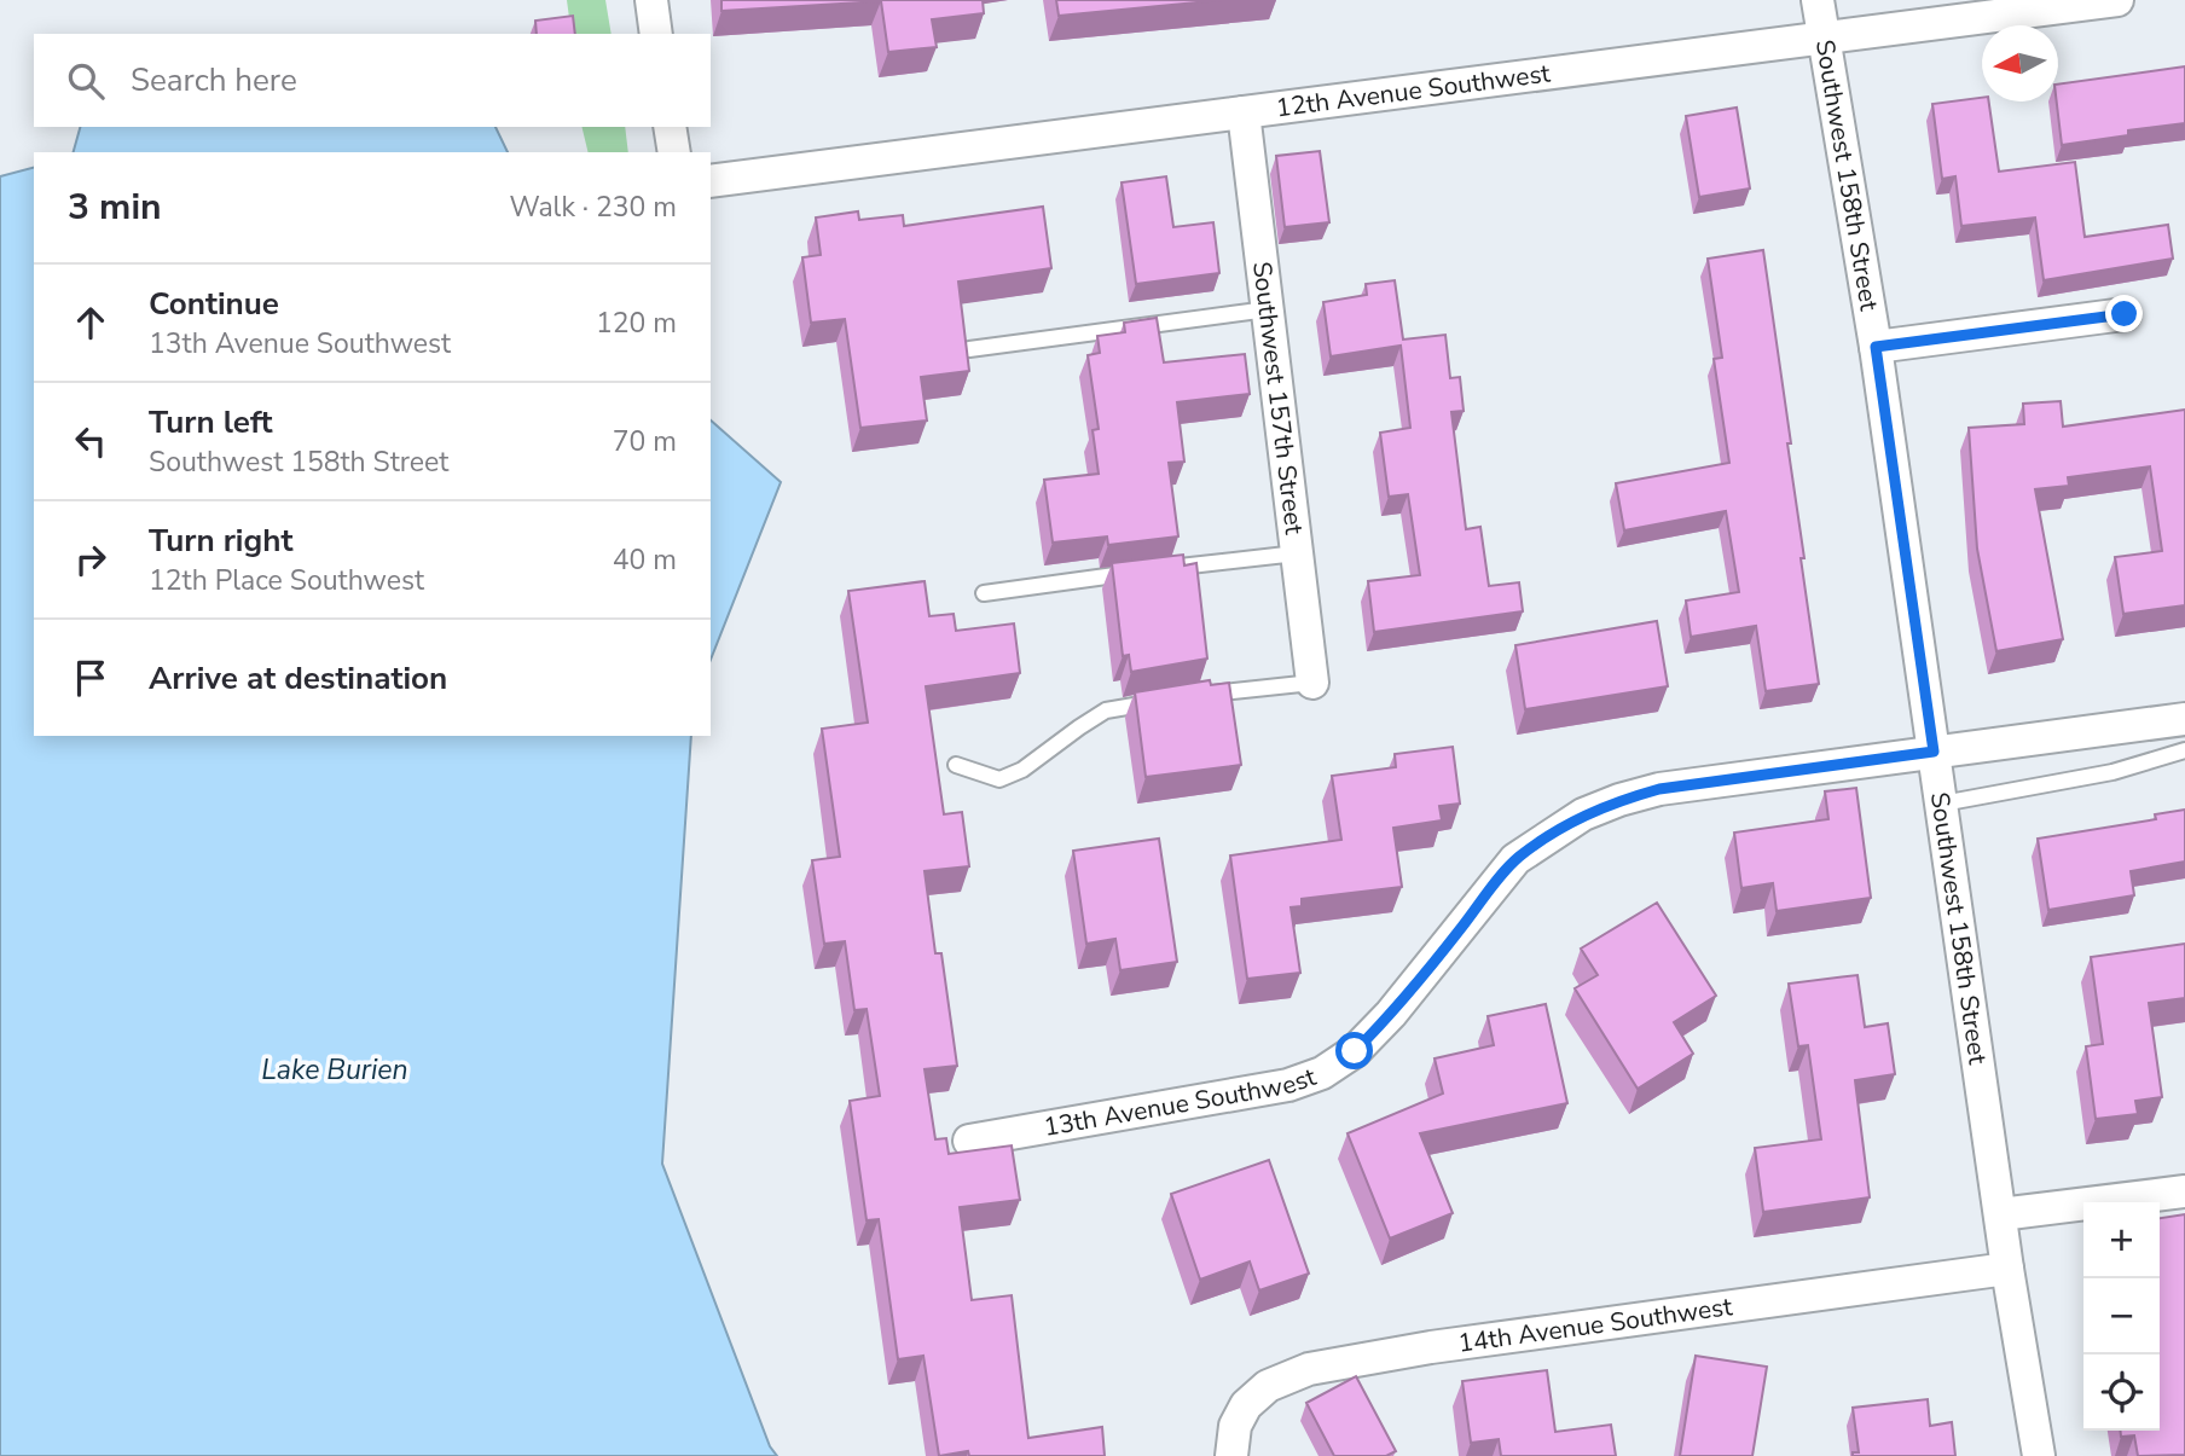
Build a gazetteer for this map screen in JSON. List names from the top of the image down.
{
  "streets": {
    "street": [
      "12th Avenue Southwest",
      "Southwest 158th Street",
      "Southwest 157th Street",
      "13th Avenue Southwest",
      "14th Avenue Southwest"
    ]
  },
  "crossings": [
    ["12th Avenue Southwest", "Southwest 158th Street"],
    ["12th Avenue Southwest", "Southwest 157th Street"],
    ["Southwest 158th Street", "13th Avenue Southwest"],
    ["Southwest 158th Street", "14th Avenue Southwest"]
  ],
  "water": ["Lake Burien"],
  "north": "left",
  "page": {
    "search": "Search here",
    "heading": ["3 min", "Walk · 230 m"],
    "list": [
      ["Continue", "13th Avenue Southwest", "120 m"],
      ["Turn left", "Southwest 158th Street", "70 m"],
      ["Turn right", "12th Place Southwest", "40 m"],
      "Arrive at destination"
    ],
    "map_buttons": ["+", "−"]
  }
}
